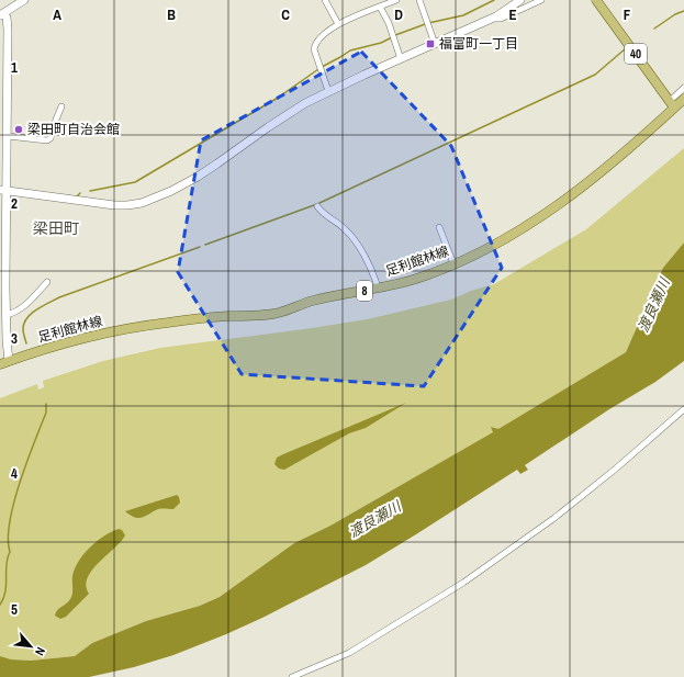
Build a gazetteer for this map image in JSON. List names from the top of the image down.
{
  "streets": {
    "main road": ["40", "足利館林線", "8"]
  },
  "crossings": [
    ["40", "足利館林線"]
  ],
  "districts": ["梁田町"],
  "water": ["渡良瀬川"],
  "places": {
    "transit": ["福富町一丁目"],
    "other": ["梁田町自治会館"]
  },
  "north": "bottom right",
  "grid": {
    "columns": [
      "A",
      "B",
      "C",
      "D",
      "E",
      "F"
    ],
    "rows": [
      "1",
      "2",
      "3",
      "4",
      "5"
    ]
  }
}
